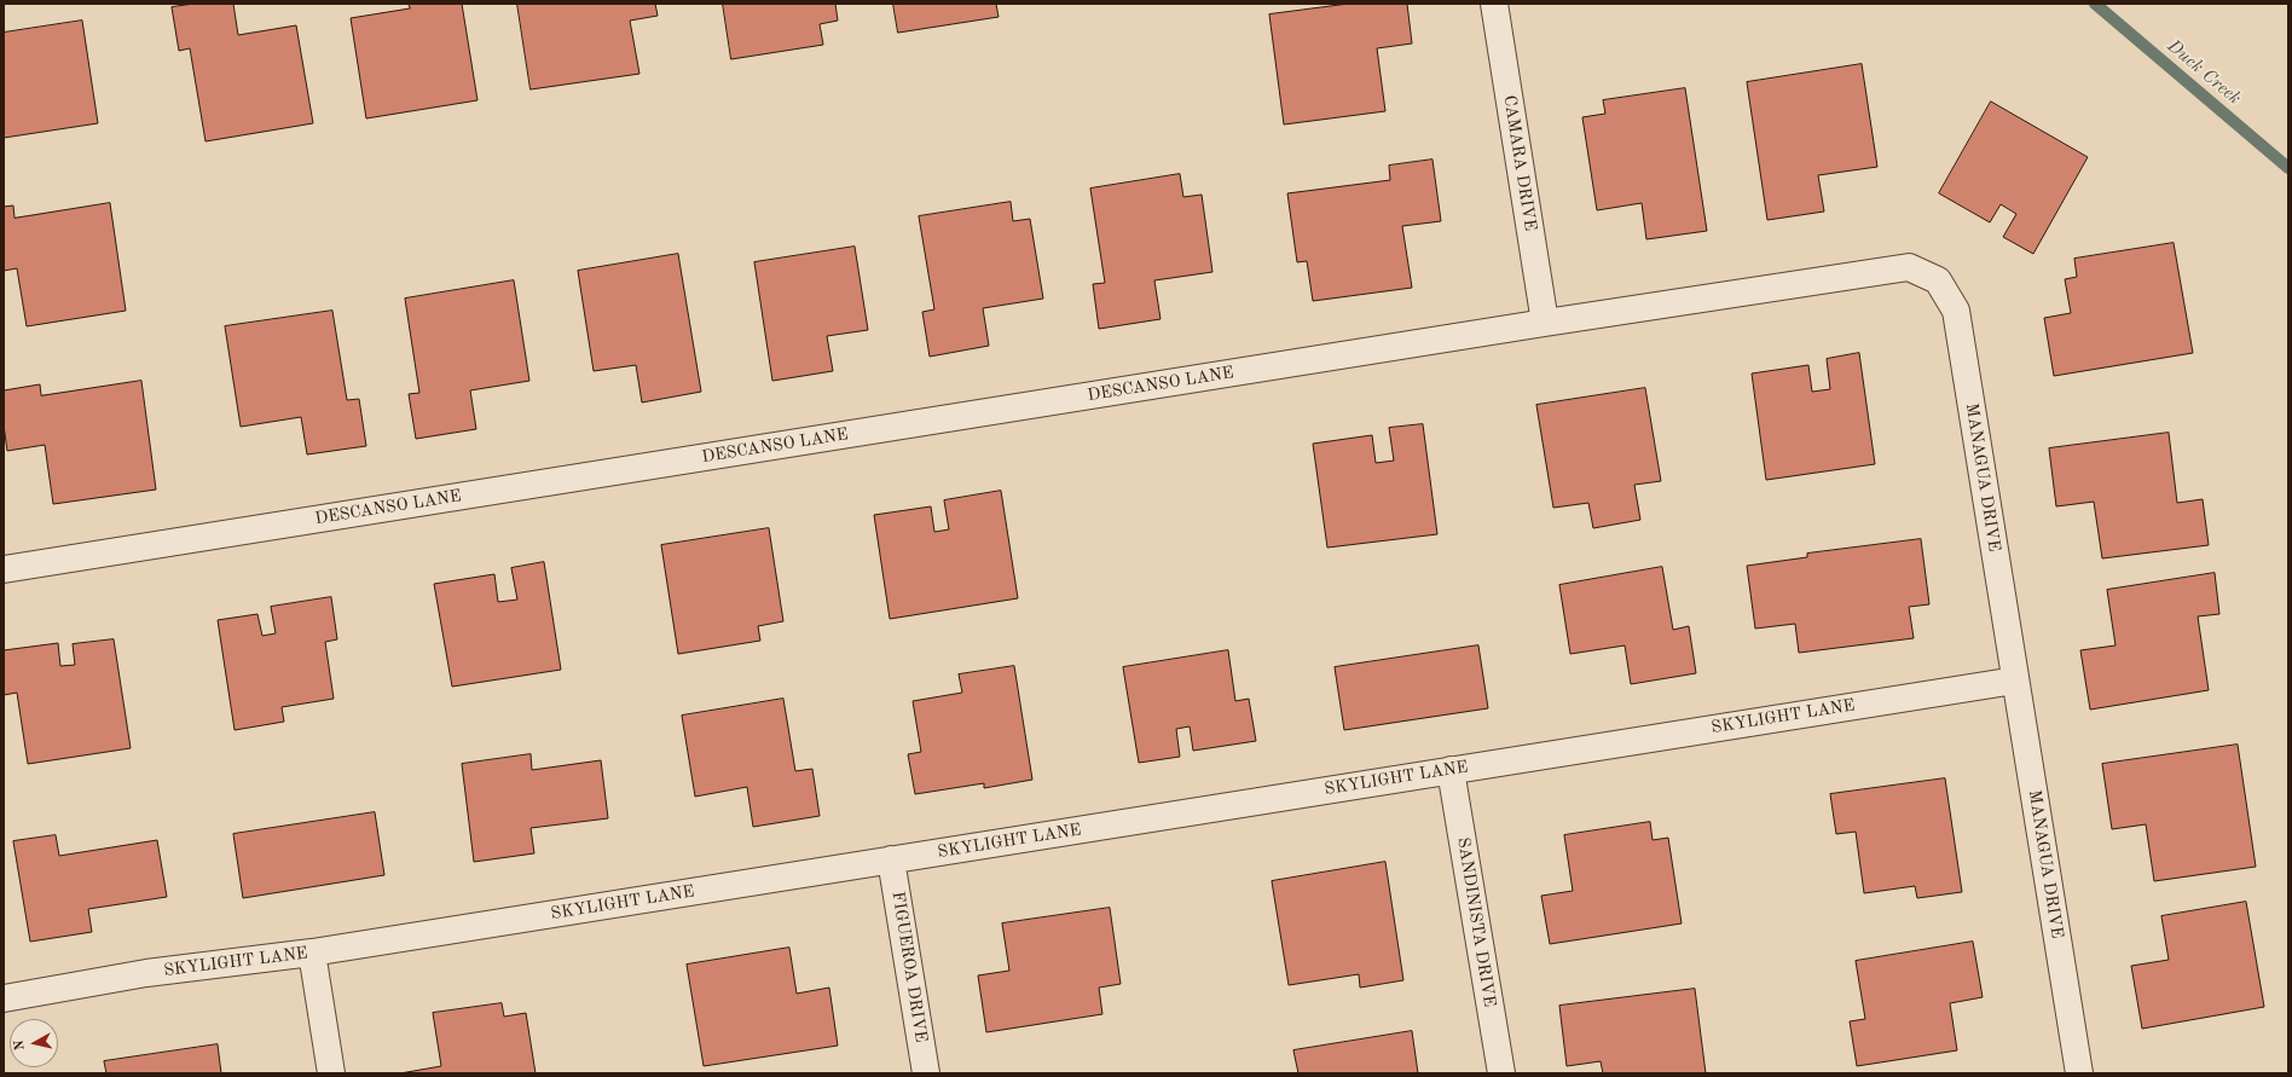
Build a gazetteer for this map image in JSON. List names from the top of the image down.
{
  "streets": {
    "street": [
      "CAMARA DRIVE",
      "DESCANSO LANE",
      "MANAGUA DRIVE",
      "SKYLIGHT LANE",
      "SANDINISTA DRIVE",
      "FIGUEROA DRIVE"
    ]
  },
  "crossings": [
    ["CAMARA DRIVE", "DESCANSO LANE"],
    ["CAMARA DRIVE", "MANAGUA DRIVE"],
    ["DESCANSO LANE", "MANAGUA DRIVE"],
    ["MANAGUA DRIVE", "SKYLIGHT LANE"],
    ["SKYLIGHT LANE", "SANDINISTA DRIVE"],
    ["SKYLIGHT LANE", "FIGUEROA DRIVE"]
  ],
  "water": ["Duck Creek"],
  "north": "left"
}
